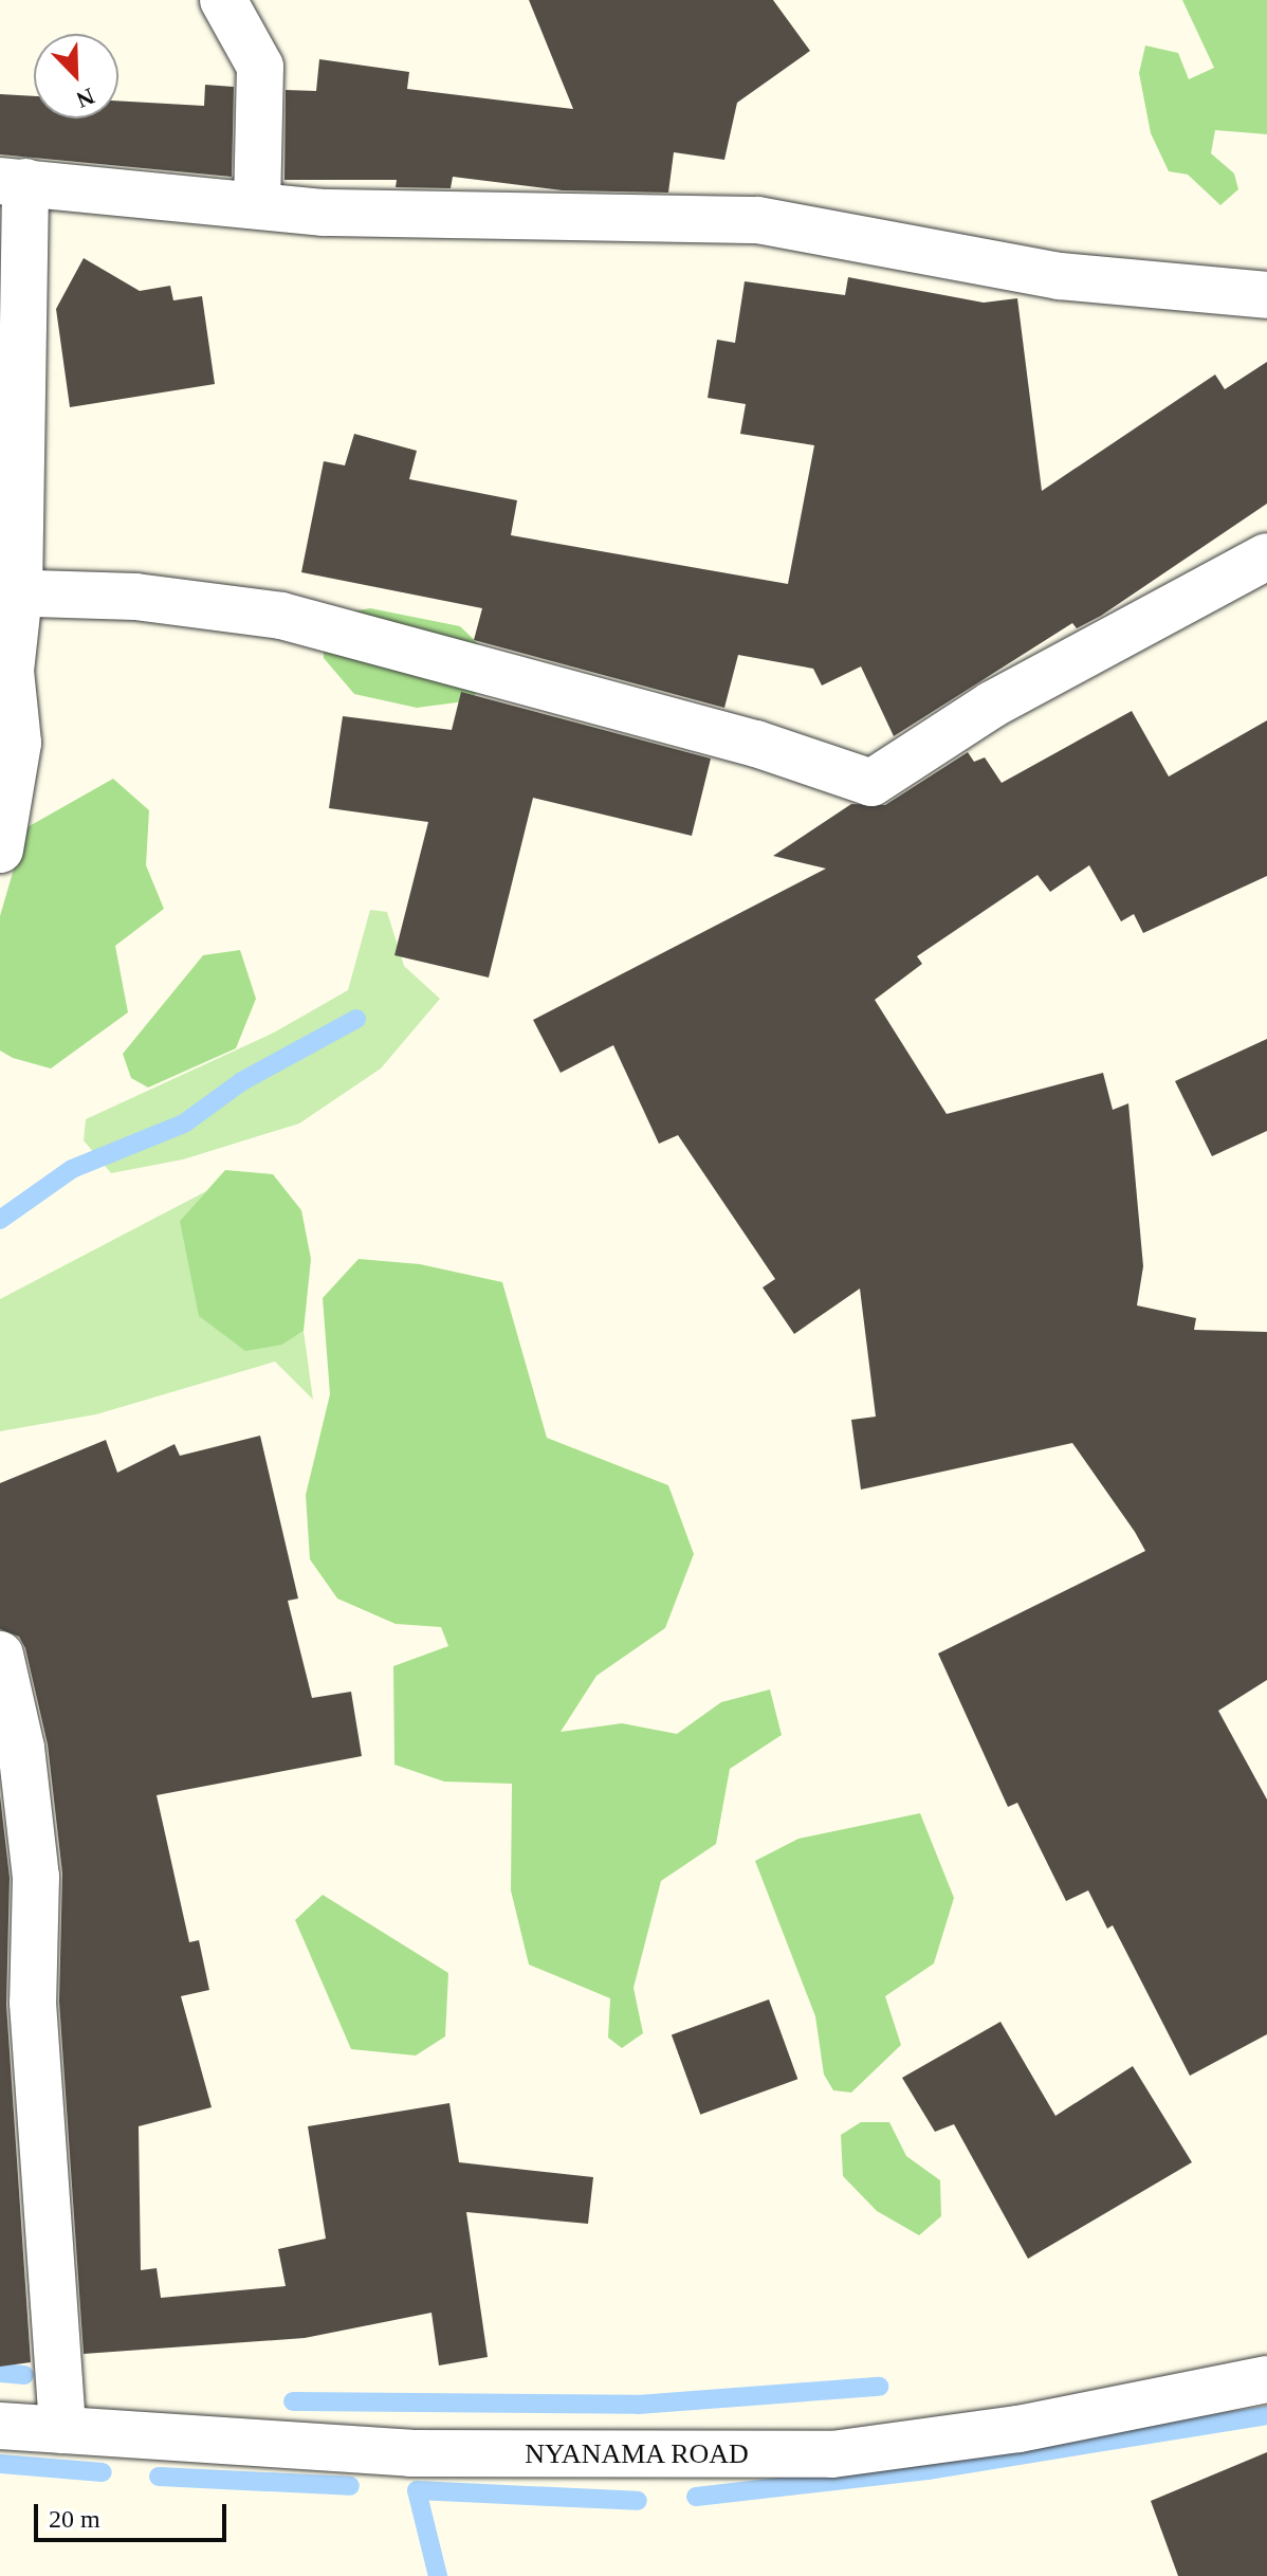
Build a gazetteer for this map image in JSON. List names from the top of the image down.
{
  "streets": {
    "street": ["NYANAMA ROAD"]
  },
  "scale_bar": "20 m",
  "north": "bottom right"
}
